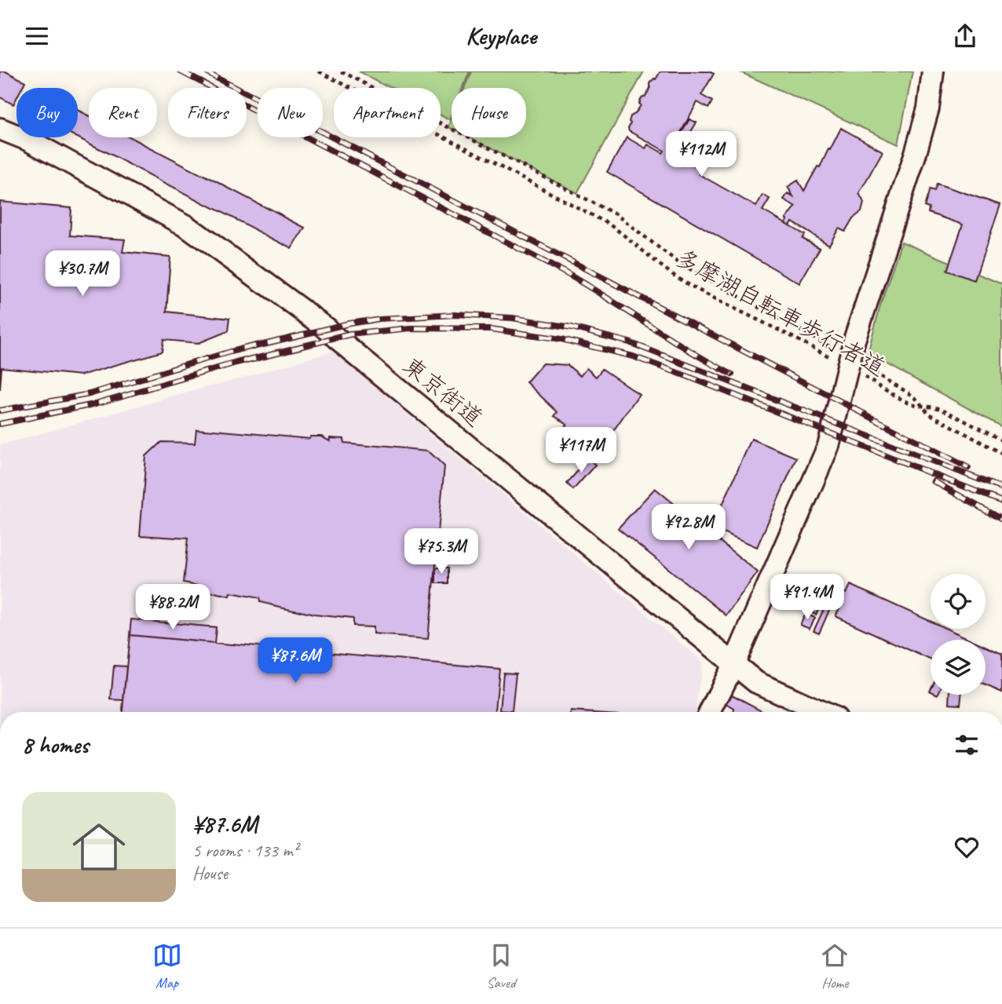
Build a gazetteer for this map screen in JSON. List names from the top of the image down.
{
  "streets": {
    "street": ["東京街道"],
    "path": ["多摩湖自転車歩行者道"]
  },
  "page": {
    "header": "Keyplace",
    "chip": [
      "Buy",
      "Rent",
      "Filters",
      "New",
      "Apartment",
      "House"
    ],
    "price": [
      "¥112M",
      "¥30.7M",
      "¥117M",
      "¥92.8M",
      "¥75.3M",
      "¥91.4M",
      "¥88.2M",
      "¥87.6M"
    ],
    "heading": "8 homes",
    "list": [
      {
        "name": "¥87.6M",
        "note": "5 rooms · 133 m² · House"
      }
    ],
    "tabs": ["Map", "Saved", "Home"]
  }
}
